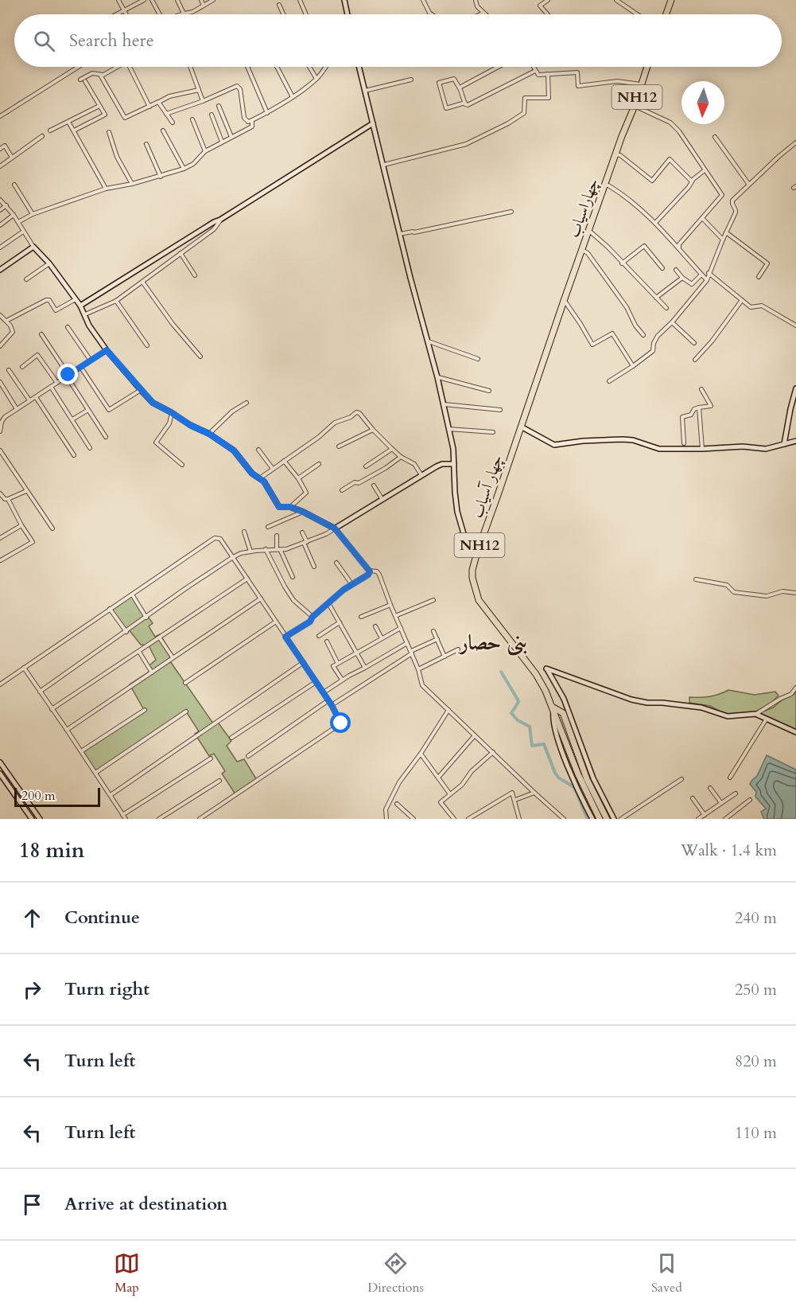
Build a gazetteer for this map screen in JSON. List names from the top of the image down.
{
  "streets": {
    "highway": ["NH12", "چهاراسیاب", "چهار آسیاب"]
  },
  "crossings": [
    ["چهاراسیاب", "چهار آسیاب"]
  ],
  "districts": ["بنی حصار"],
  "scale_bar": "200 m",
  "north": "bottom",
  "page": {
    "search": "Search here",
    "scale": "200 m",
    "heading": ["18 min", "Walk · 1.4 km"],
    "list": [
      ["Continue", "240 m"],
      ["Turn right", "250 m"],
      ["Turn left", "820 m"],
      ["Turn left", "110 m"],
      "Arrive at destination"
    ],
    "nav": ["Map", "Directions", "Saved"]
  }
}
